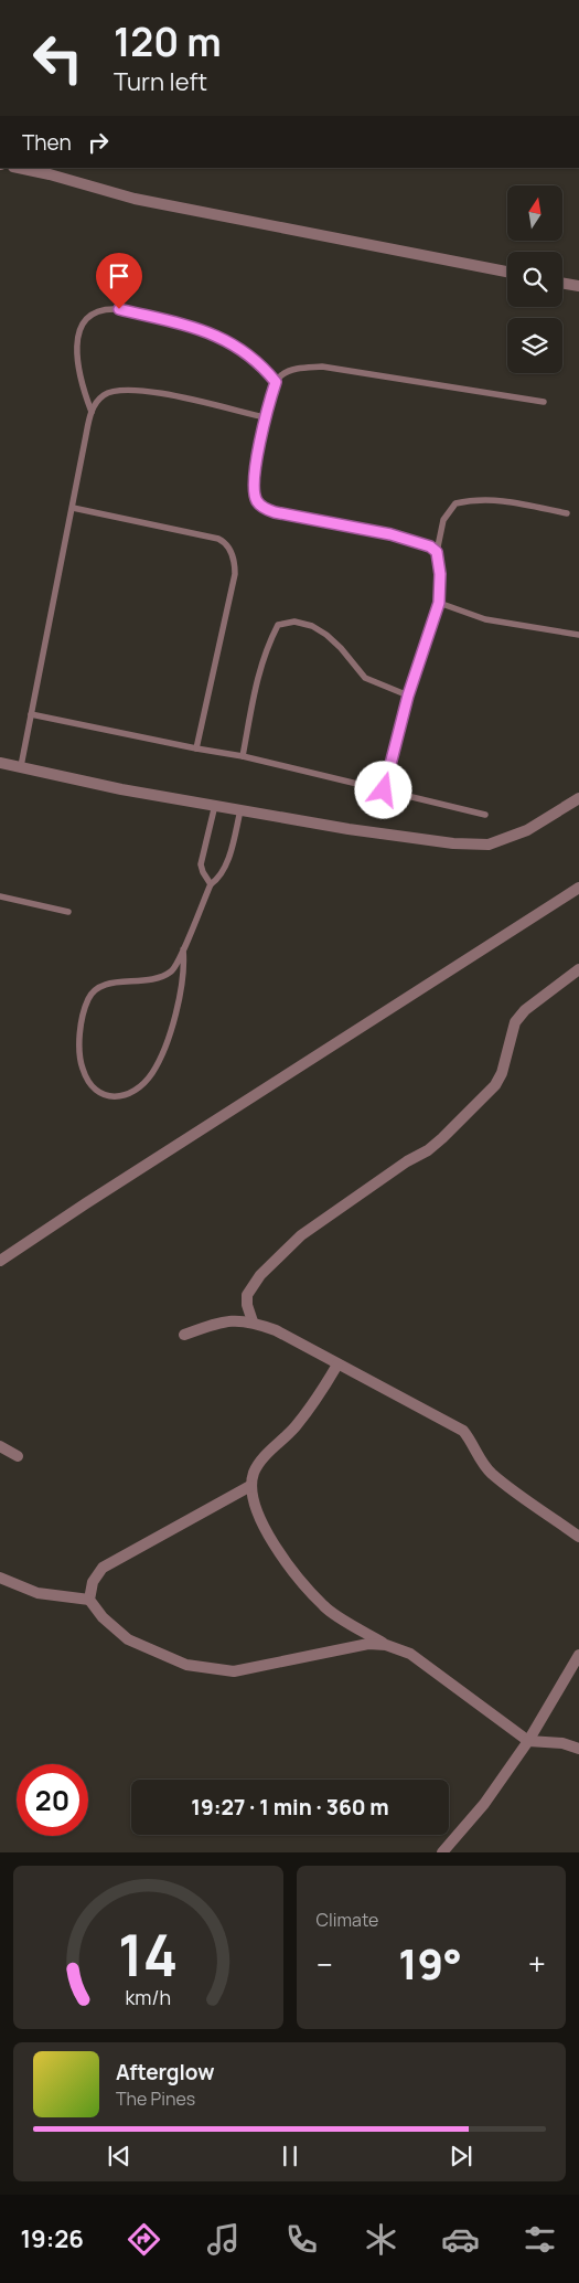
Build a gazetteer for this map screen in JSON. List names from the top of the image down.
{
  "north": "top",
  "page": {
    "turn": ["120 m", "Turn left"],
    "then": "Then",
    "limit": "20",
    "trip": "19:27 · 1 min · 360 m",
    "tile": "Climate",
    "heat": ["−", "19°", "+"],
    "song": ["Afterglow", "The Pines"],
    "tabs": "19:26",
    "gauge": ["14", "km/h"]
  }
}
